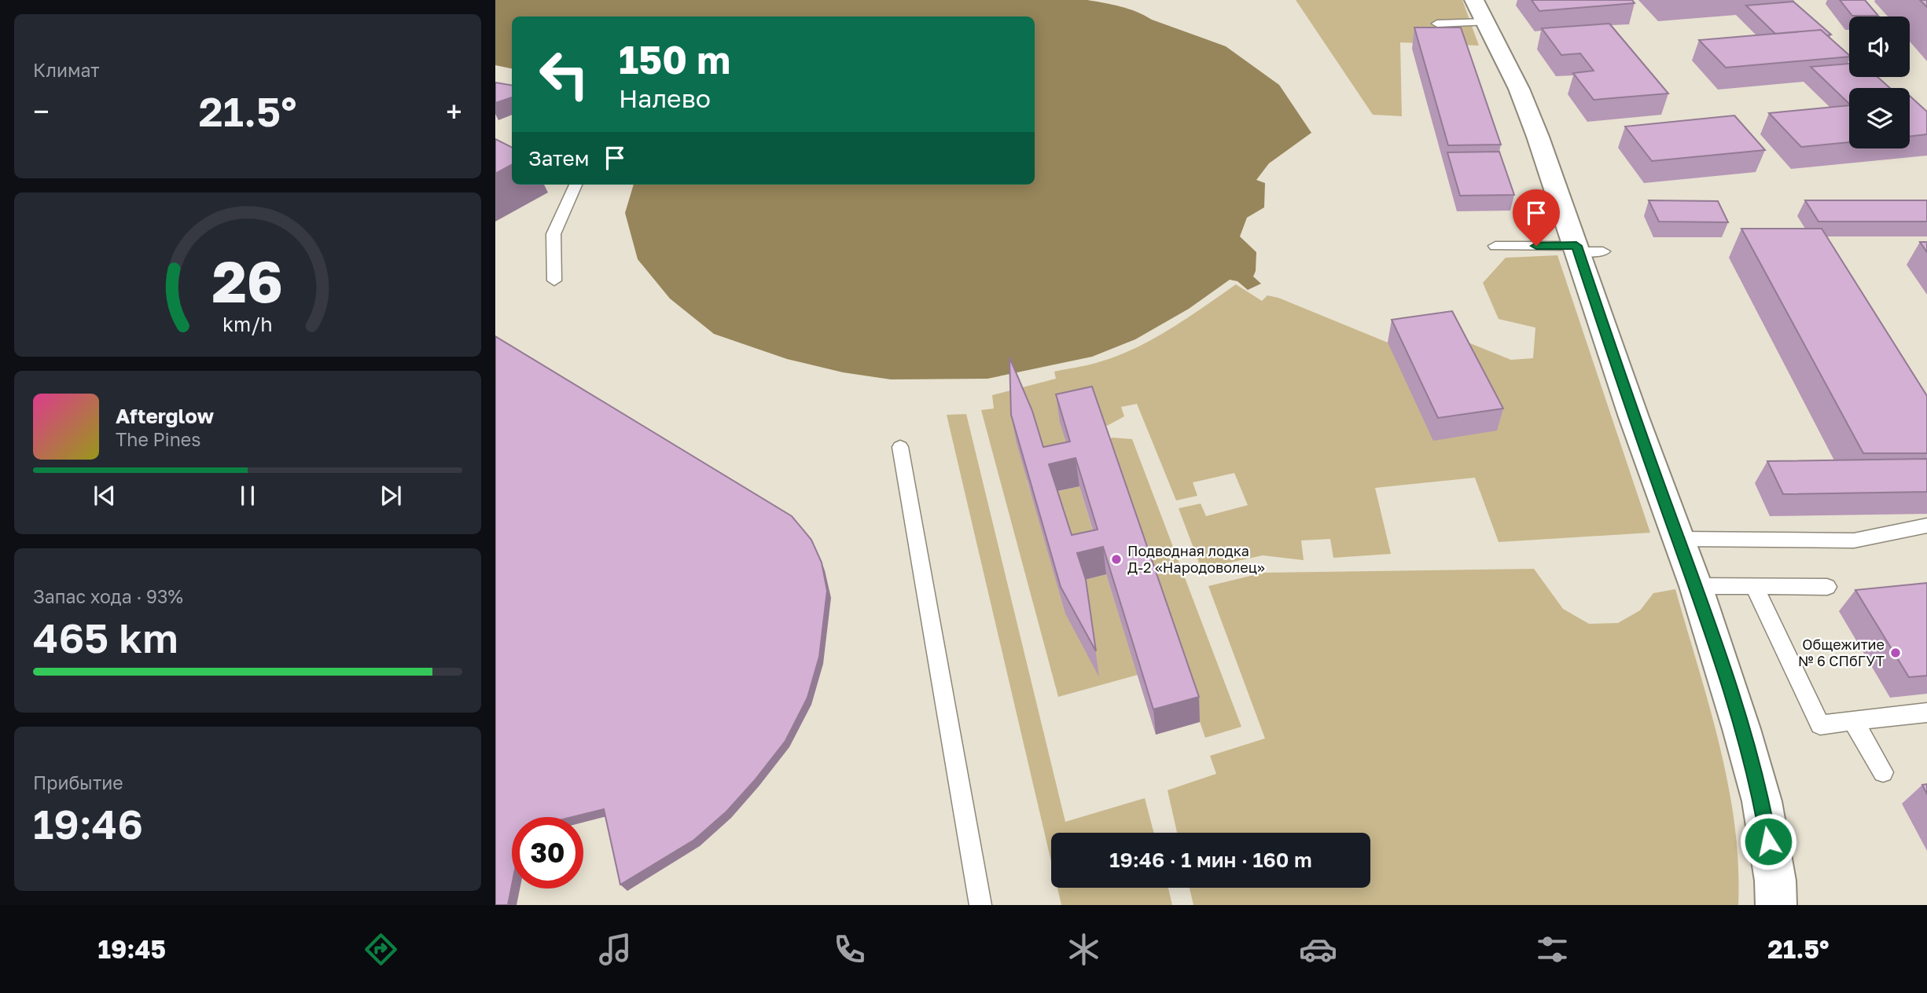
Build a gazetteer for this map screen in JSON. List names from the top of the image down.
{
  "places": ["Подводная лодка Д-2 «Народоволец»", "Общежитие № 6 СПбГУТ"],
  "page": {
    "tile": [
      "Климат",
      ["Запас хода · 93%", "465 km"],
      ["Прибытие", "19:46"]
    ],
    "turn": ["150 m", "Налево"],
    "heat": ["−", "21.5°", "+"],
    "then": "Затем",
    "song": ["Afterglow", "The Pines"],
    "limit": "30",
    "trip": "19:46 · 1 мин · 160 m",
    "tabs": ["19:45", "21.5°"],
    "gauge": ["26", "km/h"]
  }
}
